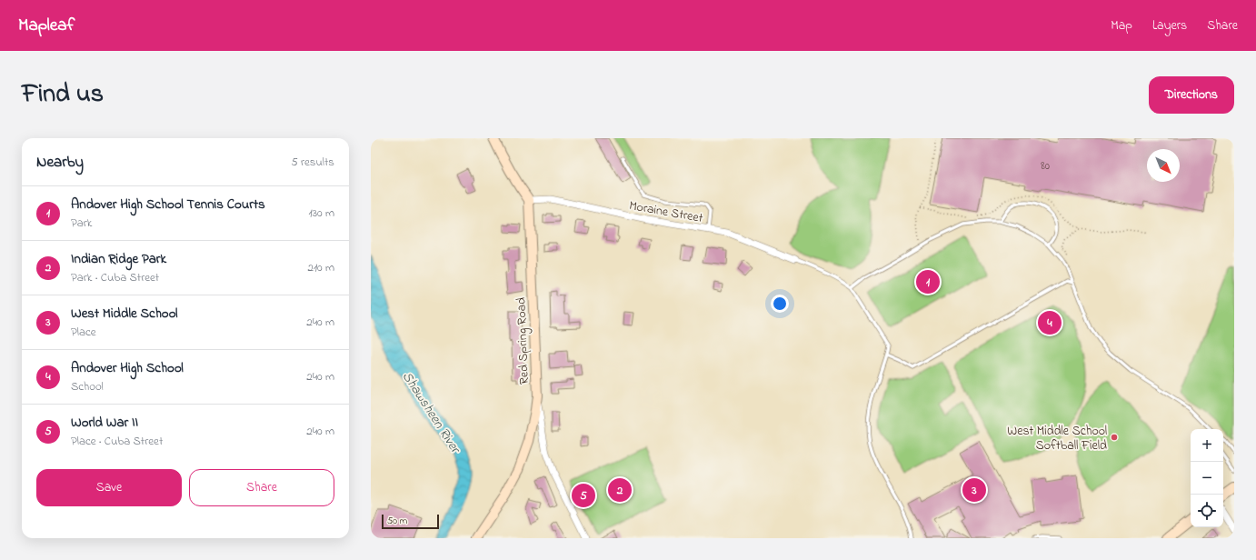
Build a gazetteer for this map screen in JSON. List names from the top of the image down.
{
  "streets": {
    "main road": ["Red Spring Road"],
    "street": ["Moraine Street"]
  },
  "crossings": [
    ["Moraine Street", "Red Spring Road"]
  ],
  "water": ["Shawsheen River"],
  "places": ["West Middle School Softball Field"],
  "house_numbers": ["80"],
  "scale_bar": "50 m",
  "north": "bottom right",
  "page": {
    "header": "Mapleaf",
    "nav": ["Map", "Layers", "Share"],
    "title": "Find us",
    "buttons": [
      "Directions",
      ["Save", "Share"]
    ],
    "heading": ["Nearby", "5 results"],
    "list": [
      {
        "mark": "1",
        "name": "Andover High School Tennis Courts",
        "note": "Park",
        "value": "130 m"
      },
      {
        "mark": "2",
        "name": "Indian Ridge Park",
        "note": "Park · Cuba Street",
        "value": "210 m"
      },
      {
        "mark": "3",
        "name": "West Middle School",
        "note": "Place",
        "value": "240 m"
      },
      {
        "mark": "4",
        "name": "Andover High School",
        "note": "School",
        "value": "240 m"
      },
      {
        "mark": "5",
        "name": "World War II",
        "note": "Place · Cuba Street",
        "value": "240 m"
      }
    ],
    "pins": [
      "1",
      "4",
      "2",
      "3",
      "5"
    ],
    "map_buttons": ["+", "−"],
    "scale": "50 m"
  }
}
